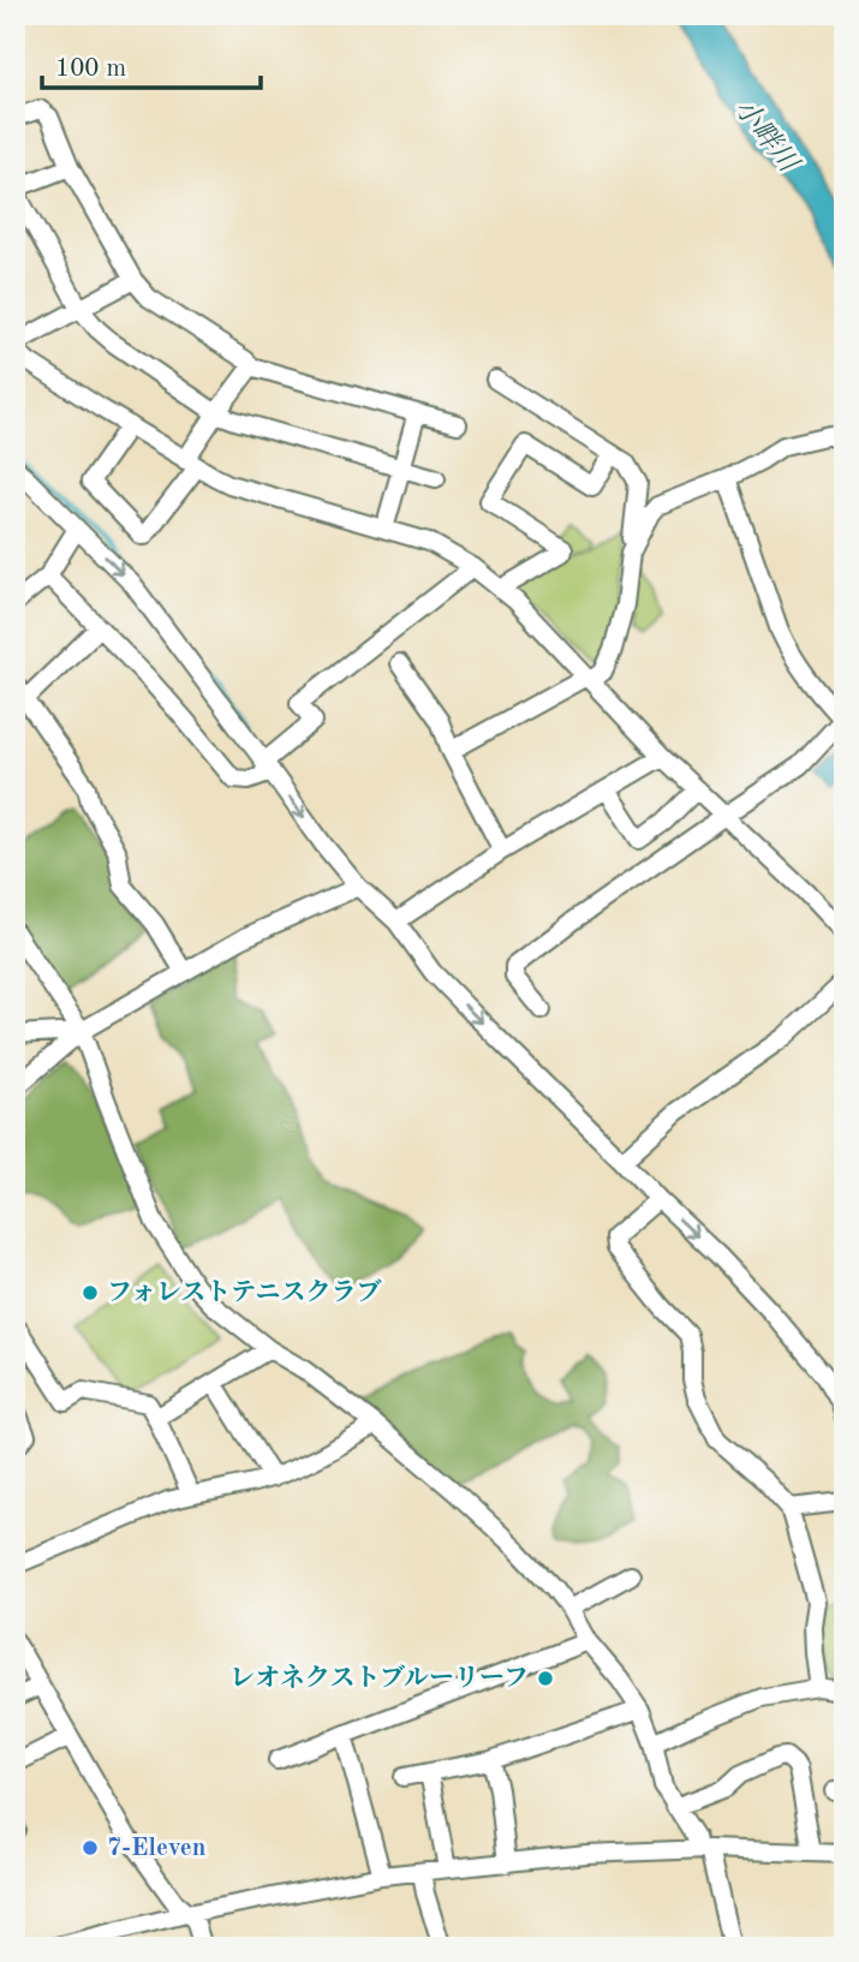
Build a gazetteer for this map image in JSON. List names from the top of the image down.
{
  "water": ["小畔川"],
  "places": ["フォレストテニスクラブ", "レオネクストブルーリーフ", "7-Eleven"],
  "scale_bar": "100 m"
}
